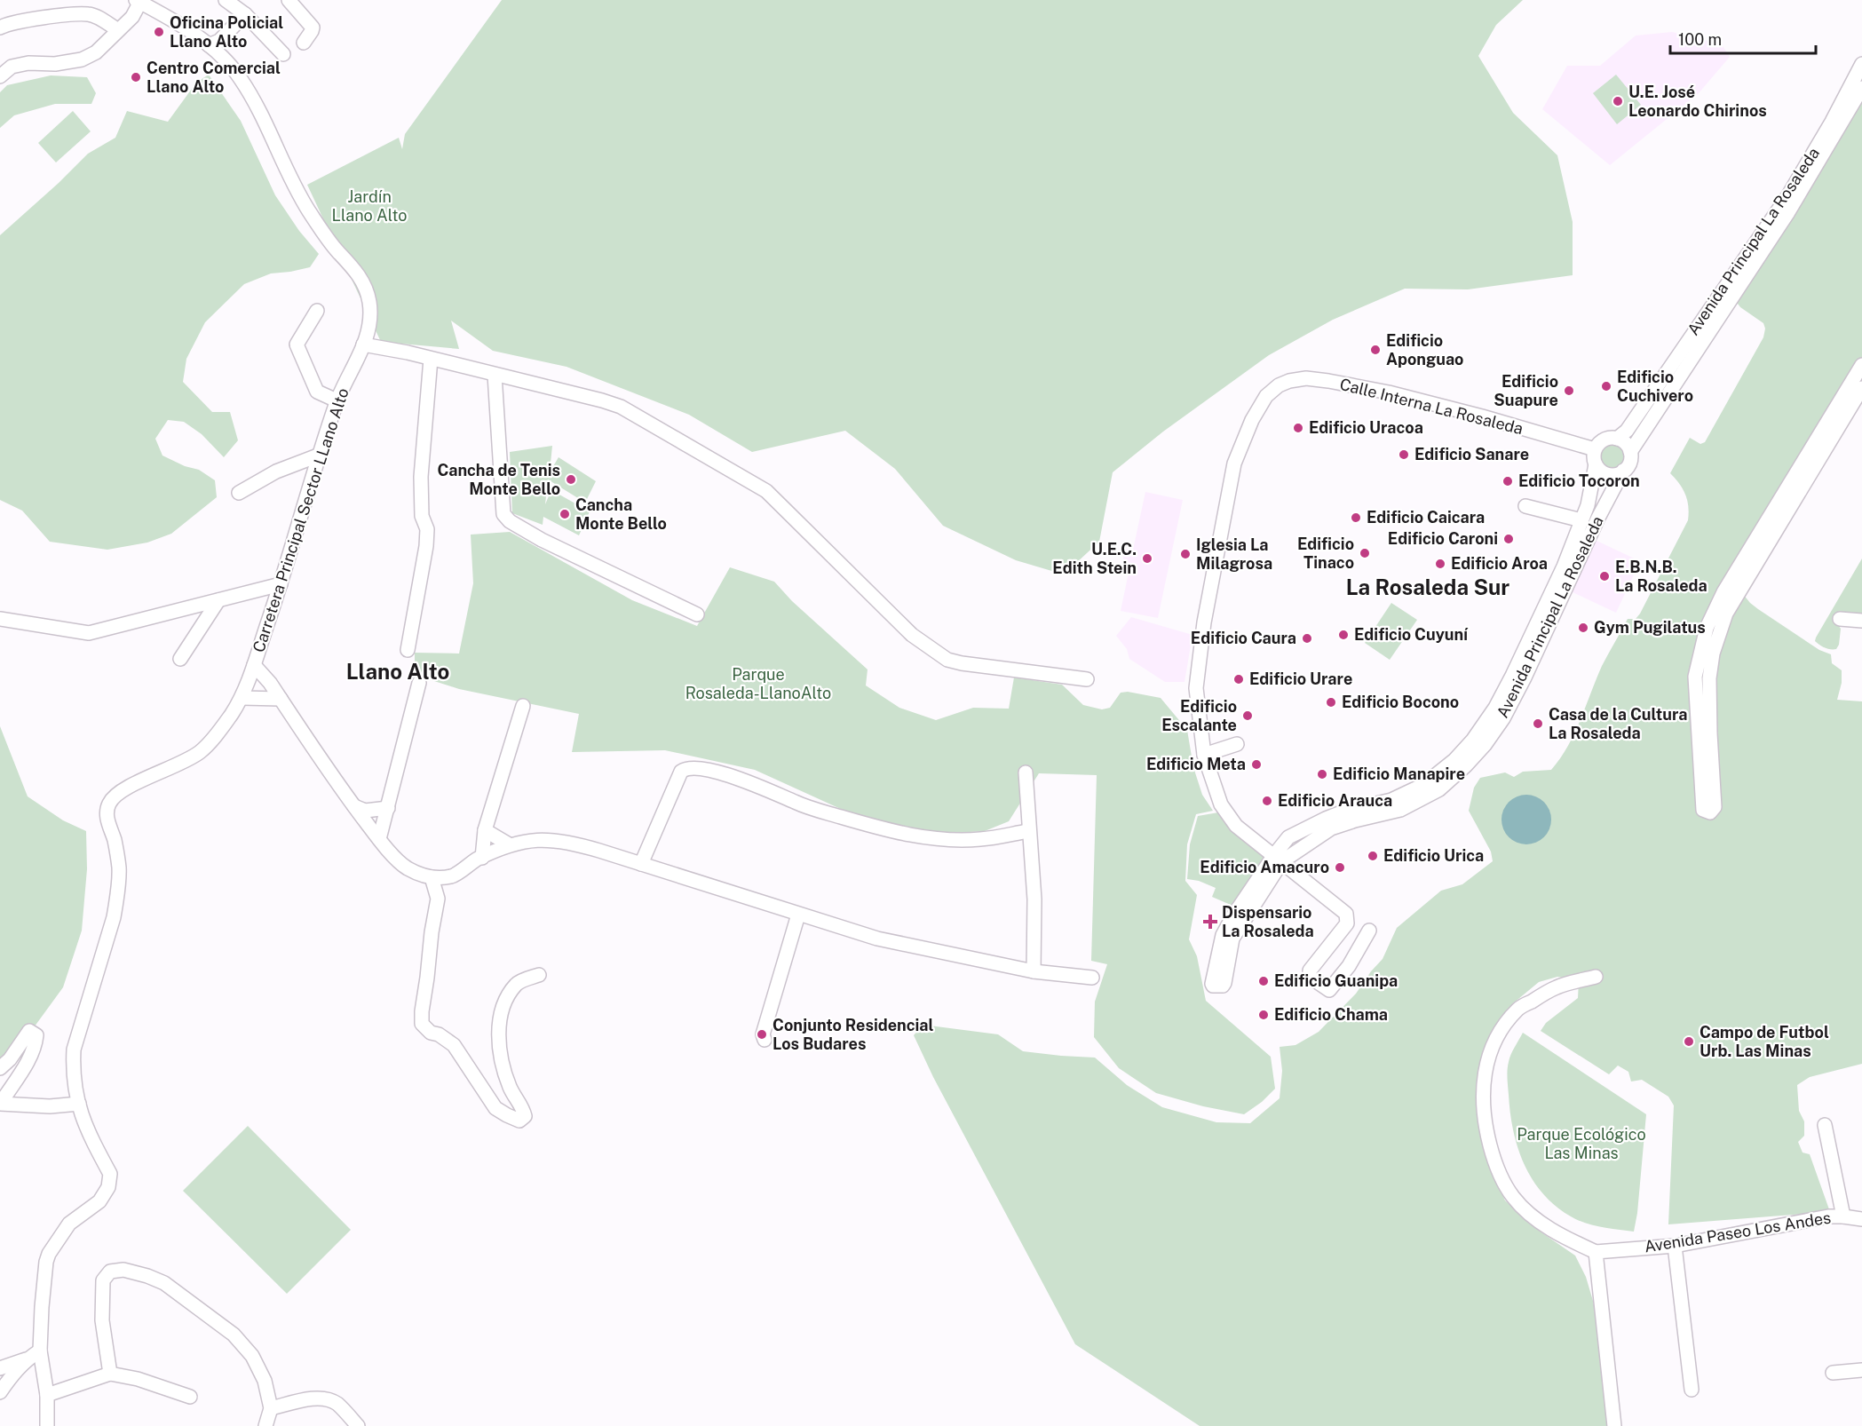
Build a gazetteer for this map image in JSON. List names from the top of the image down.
{
  "streets": {
    "street": [
      "Avenida Principal La Rosaleda",
      "Calle Interna La Rosaleda",
      "Carretera Principal Sector LLano Alto",
      "Avenida Paseo Los Andes"
    ]
  },
  "crossings": [
    ["Avenida Principal La Rosaleda", "Calle Interna La Rosaleda"]
  ],
  "districts": ["La Rosaleda Sur", "Llano Alto"],
  "parks": ["Jardín Llano Alto", "Parque Rosaleda-LlanoAlto", "Parque Ecológico Las Minas"],
  "places": {
    "other": [
      "Oficina Policial Llano Alto",
      "Centro Comercial Llano Alto",
      "U.E. José Leonardo Chirinos",
      "Edificio Aponguao",
      "Edificio Cuchivero",
      "Edificio Suapure",
      "Edificio Uracoa",
      "Edificio Sanare",
      "Cancha de Tenis Monte Bello",
      "Edificio Tocoron",
      "Cancha Monte Bello",
      "Edificio Caicara",
      "Edificio Caroni",
      "Edificio Tinaco",
      "Iglesia La Milagrosa",
      "U.E.C. Edith Stein",
      "Edificio Aroa",
      "E.B.N.B. La Rosaleda",
      "Gym Pugilatus",
      "Edificio Cuyuní",
      "Edificio Caura",
      "Edificio Urare",
      "Edificio Bocono",
      "Edificio Escalante",
      "Casa de la Cultura La Rosaleda",
      "Edificio Meta",
      "Edificio Manapire",
      "Edificio Arauca",
      "Edificio Urica",
      "Edificio Amacuro",
      "Edificio Guanipa",
      "Edificio Chama",
      "Conjunto Residencial Los Budares",
      "Campo de Futbol Urb. Las Minas"
    ],
    "health": ["Dispensario La Rosaleda"]
  },
  "scale_bar": "100 m"
}
